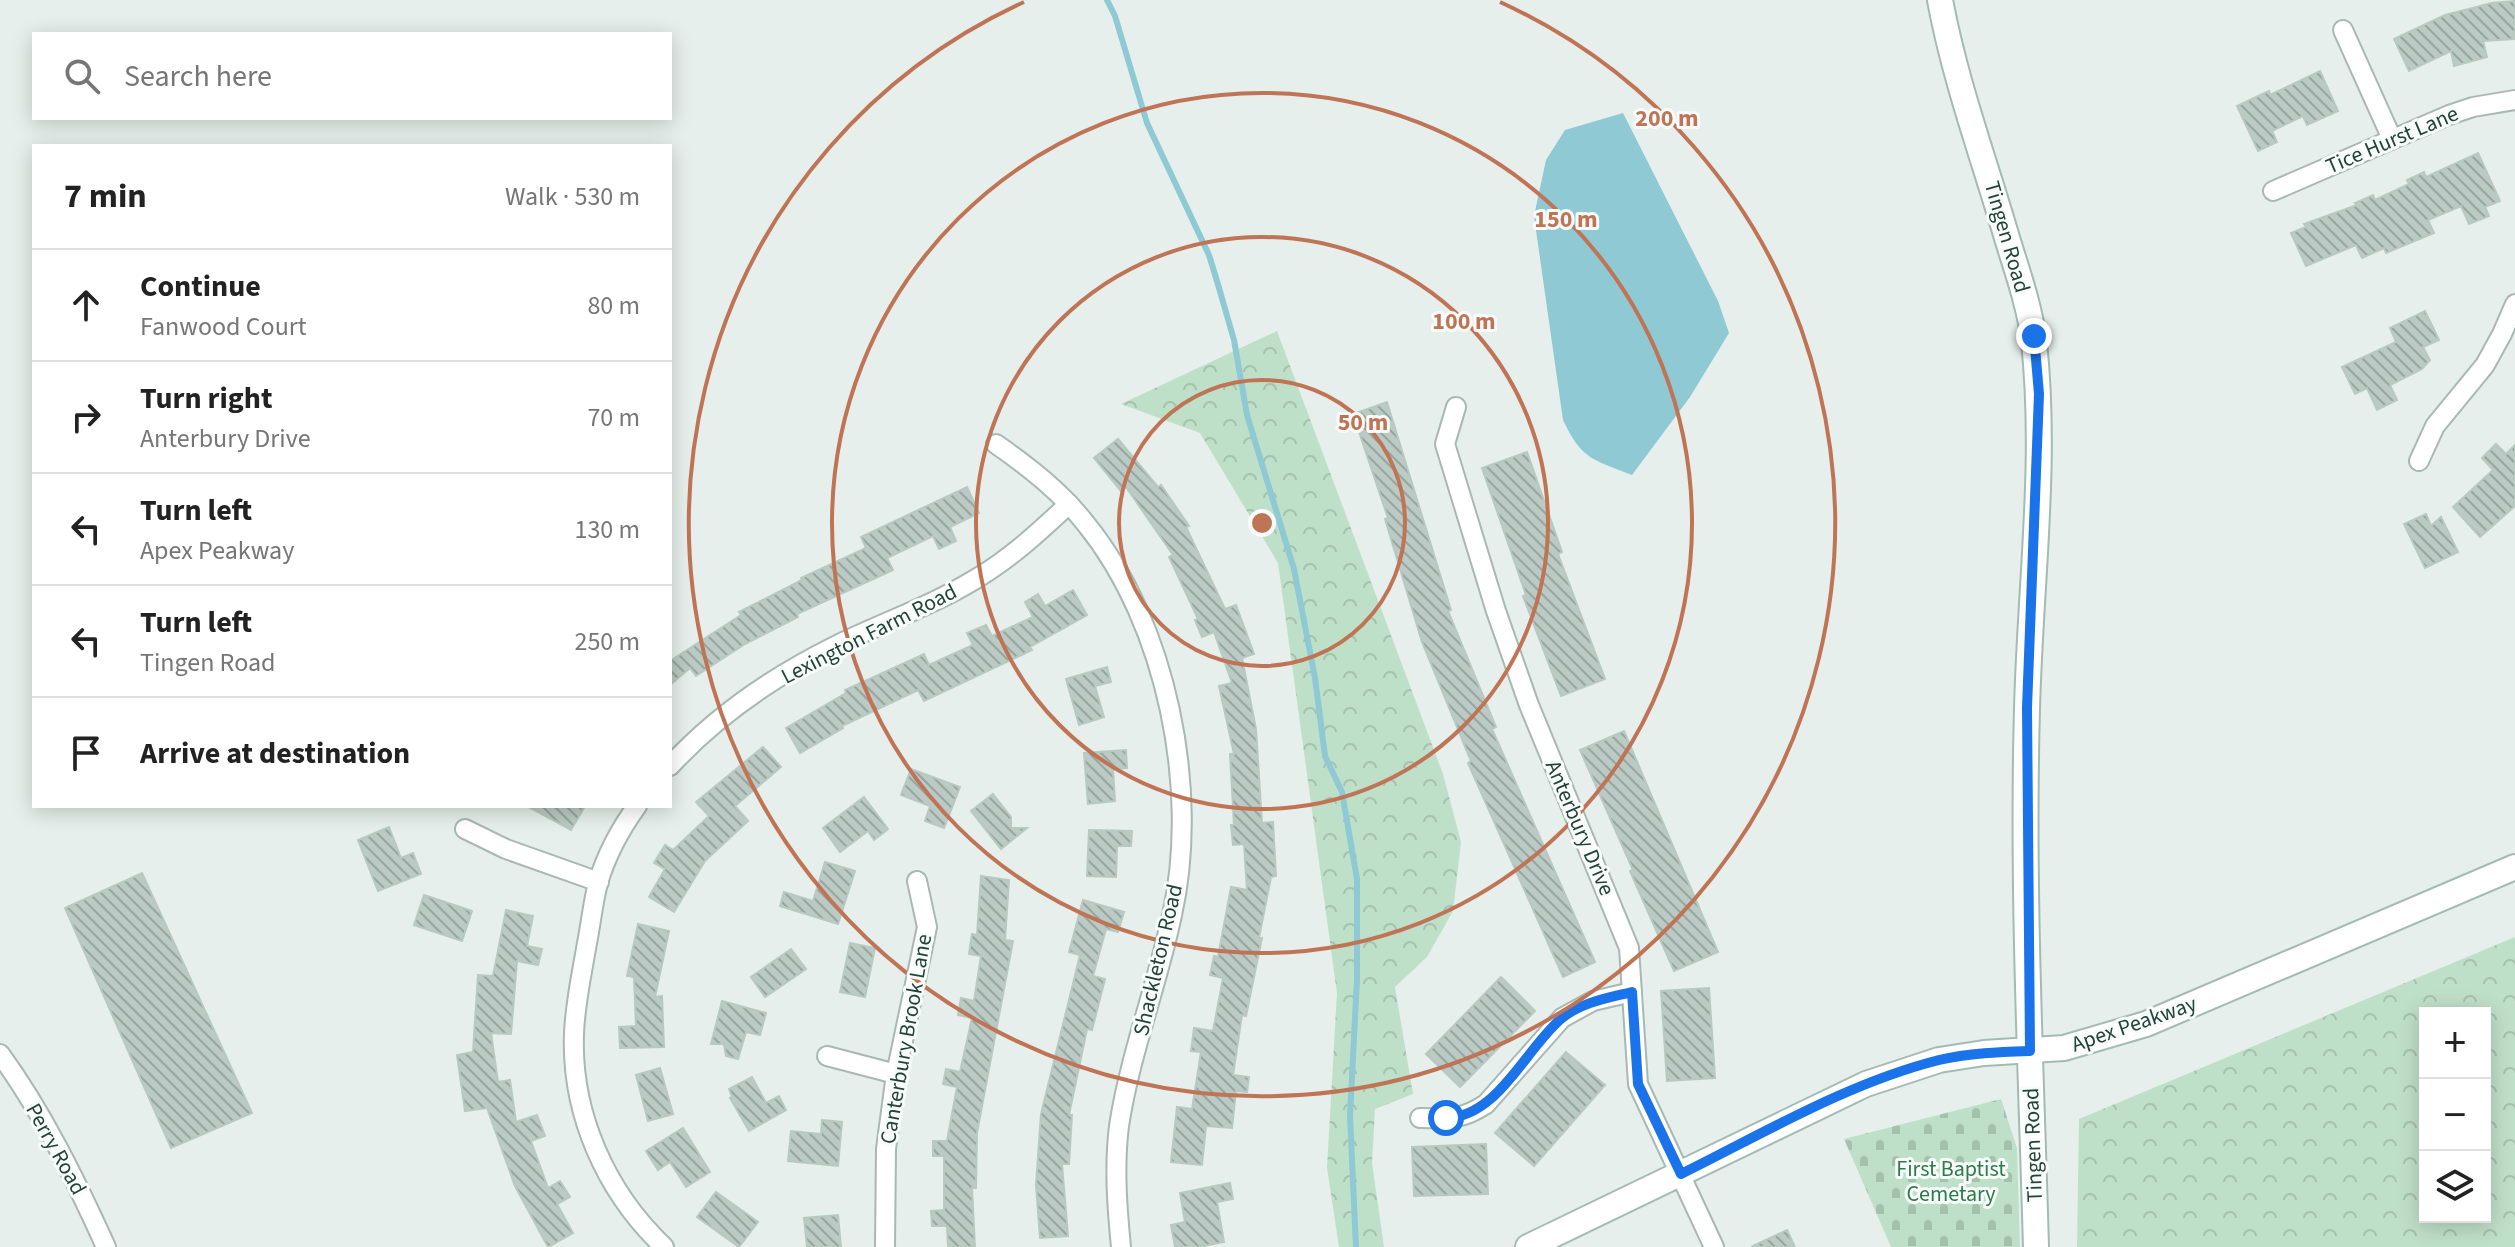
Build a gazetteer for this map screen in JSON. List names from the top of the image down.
{
  "streets": {
    "street": [
      "Tice Hurst Lane",
      "Tingen Road",
      "Lexington Farm Road",
      "Anterbury Drive",
      "Shackleton Road",
      "Apex Peakway",
      "Canterbury Brook Lane",
      "Perry Road"
    ]
  },
  "crossings": [
    ["Tingen Road", "Apex Peakway"],
    ["Lexington Farm Road", "Shackleton Road"],
    ["Anterbury Drive", "Apex Peakway"]
  ],
  "parks": ["First Baptist Cemetary"],
  "page": {
    "search": "Search here",
    "heading": ["7 min", "Walk · 530 m"],
    "list": [
      ["Continue", "Fanwood Court", "80 m"],
      ["Turn right", "Anterbury Drive", "70 m"],
      ["Turn left", "Apex Peakway", "130 m"],
      ["Turn left", "Tingen Road", "250 m"],
      "Arrive at destination"
    ],
    "map_buttons": ["+", "−"]
  },
  "rings": [
    "200 m",
    "150 m",
    "100 m",
    "50 m"
  ]
}
